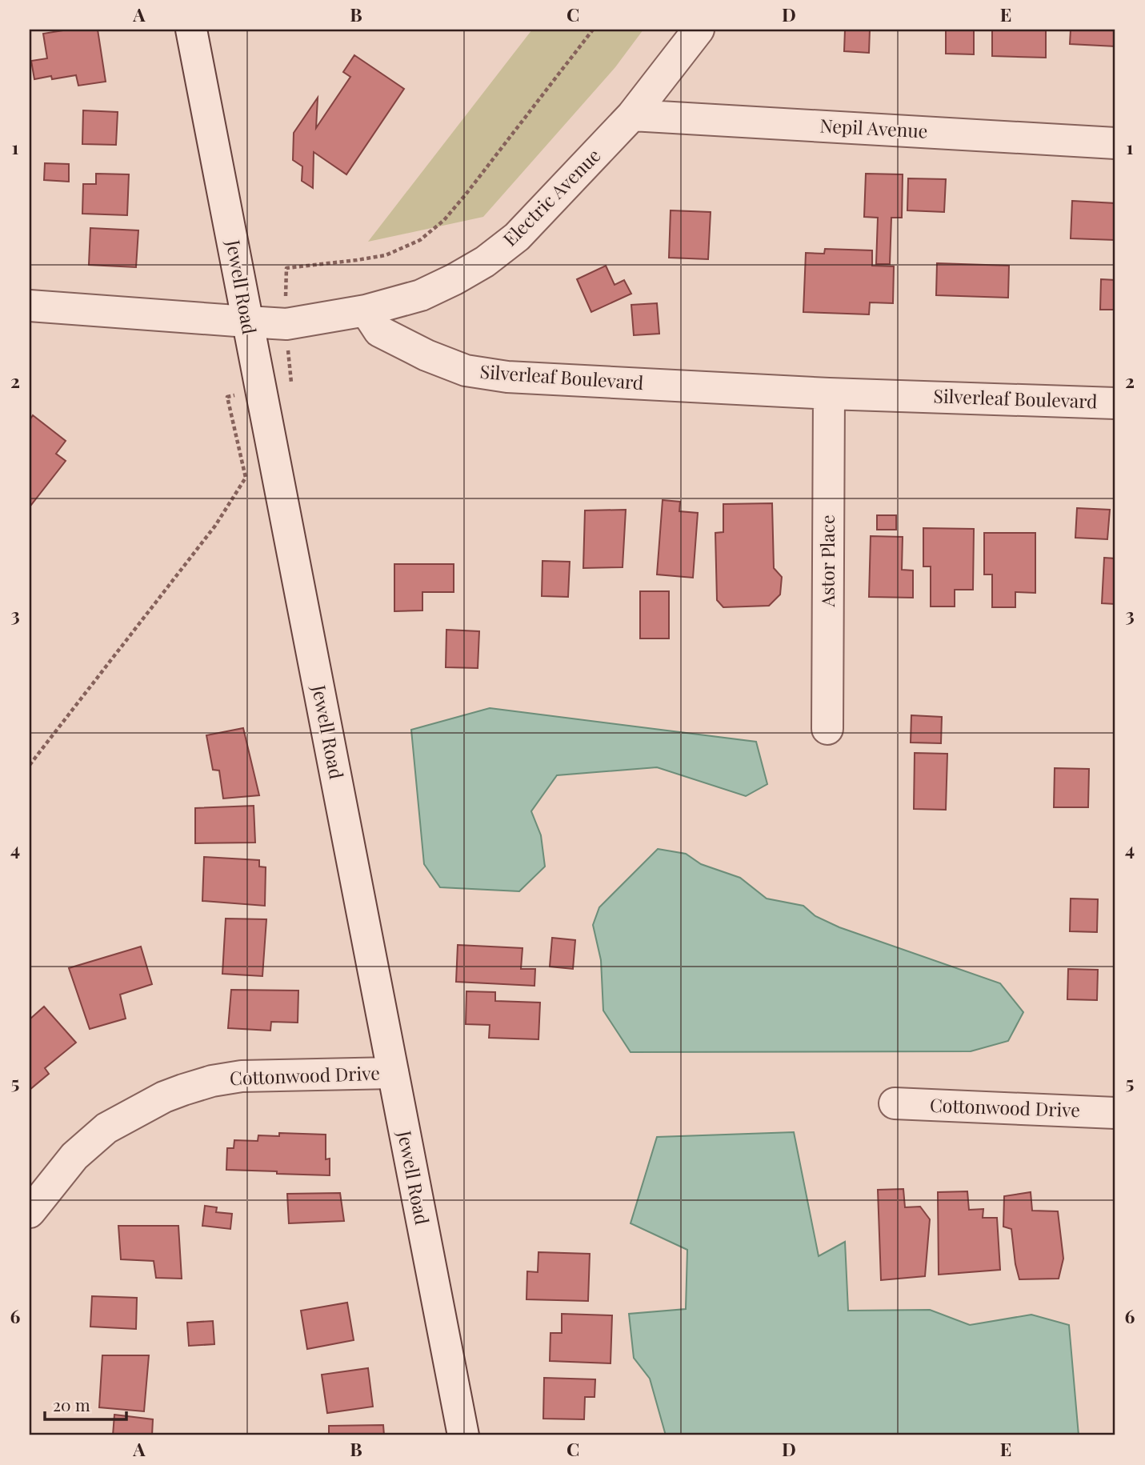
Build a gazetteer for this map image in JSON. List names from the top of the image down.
{
  "streets": {
    "street": [
      "Nepil Avenue",
      "Electric Avenue",
      "Jewell Road",
      "Silverleaf Boulevard",
      "Astor Place",
      "Cottonwood Drive"
    ]
  },
  "crossings": [
    ["Nepil Avenue", "Electric Avenue"],
    ["Electric Avenue", "Silverleaf Boulevard"],
    ["Jewell Road", "Cottonwood Drive"],
    ["Silverleaf Boulevard", "Astor Place"]
  ],
  "scale_bar": "20 m",
  "grid": {
    "columns": [
      "A",
      "B",
      "C",
      "D",
      "E"
    ],
    "rows": [
      "1",
      "2",
      "3",
      "4",
      "5",
      "6"
    ]
  }
}
